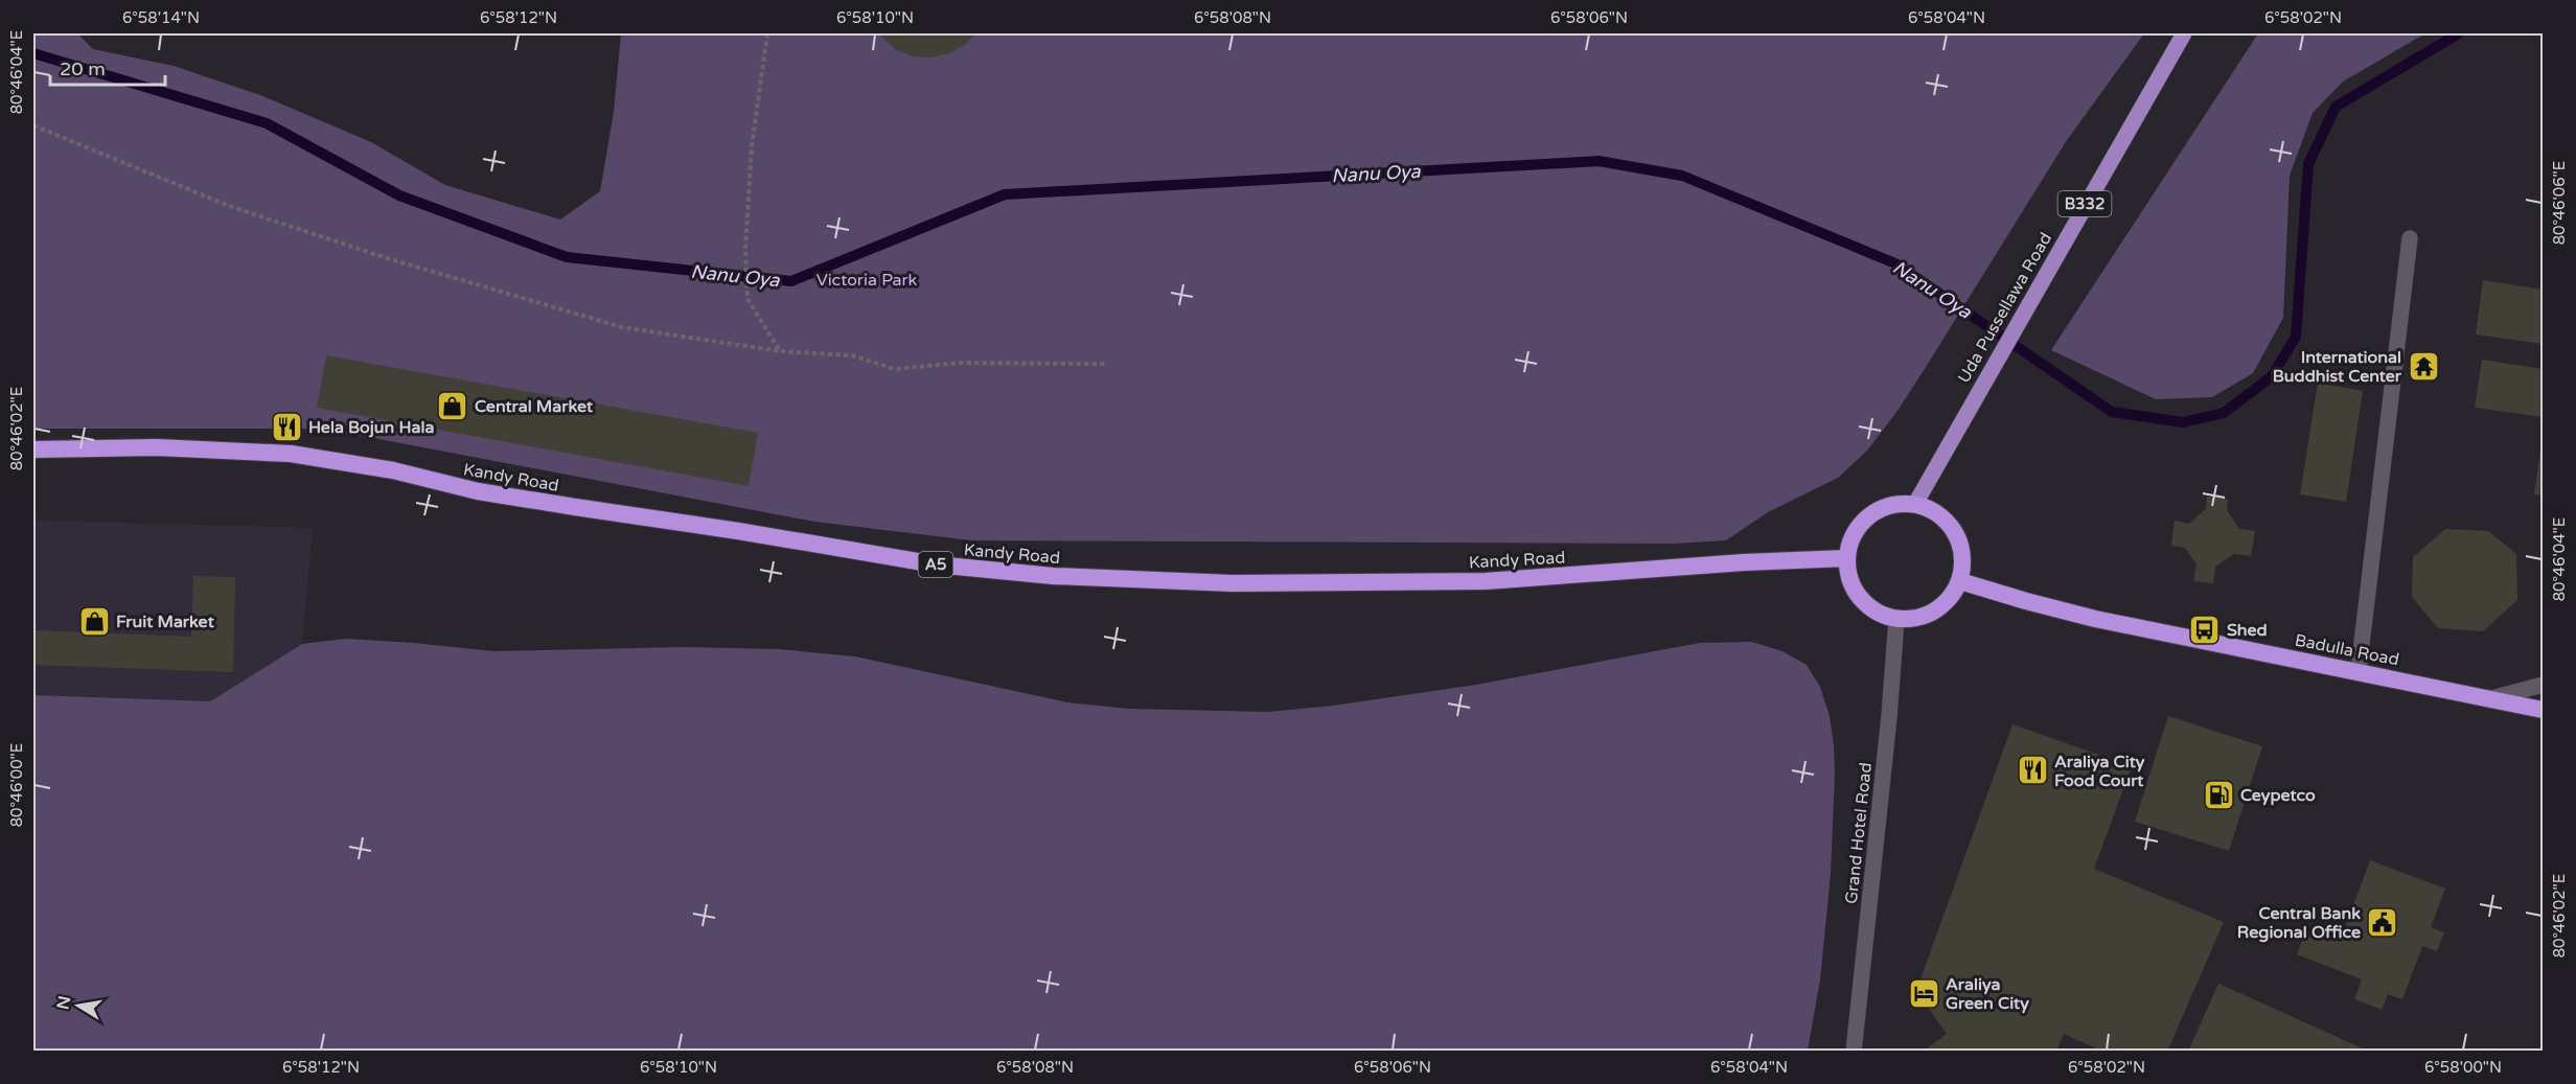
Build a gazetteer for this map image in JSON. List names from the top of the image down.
{
  "streets": {
    "highway": ["Kandy Road", "A5", "Badulla Road"],
    "main road": ["B332", "Uda Pussellawa Road"],
    "street": ["Grand Hotel Road"]
  },
  "crossings": [
    ["Uda Pussellawa Road", "Kandy Road"],
    ["Uda Pussellawa Road", "Badulla Road"],
    ["Uda Pussellawa Road", "Grand Hotel Road"],
    ["Kandy Road", "Badulla Road"],
    ["Kandy Road", "Grand Hotel Road"],
    ["Badulla Road", "Grand Hotel Road"]
  ],
  "water": ["Nanu Oya"],
  "parks": ["Victoria Park"],
  "places": {
    "temple": ["International Buddhist Center"],
    "shop": ["Central Market", "Fruit Market"],
    "restaurant": ["Hela Bojun Hala", "Araliya City Food Court"],
    "bus stop": ["Shed"],
    "fuel station": ["Ceypetco"],
    "public building": ["Central Bank Regional Office"],
    "hotel": ["Araliya Green City"]
  },
  "scale_bar": "20 m",
  "north": "left",
  "coordinates": [
    "6°58'14\"N",
    "6°58'12\"N",
    "6°58'10\"N",
    "6°58'08\"N",
    "6°58'06\"N",
    "6°58'04\"N",
    "6°58'02\"N",
    "80°46'04\"E",
    "80°46'06\"E",
    "80°46'02\"E",
    "80°46'00\"E",
    "6°58'00\"N"
  ]
}
